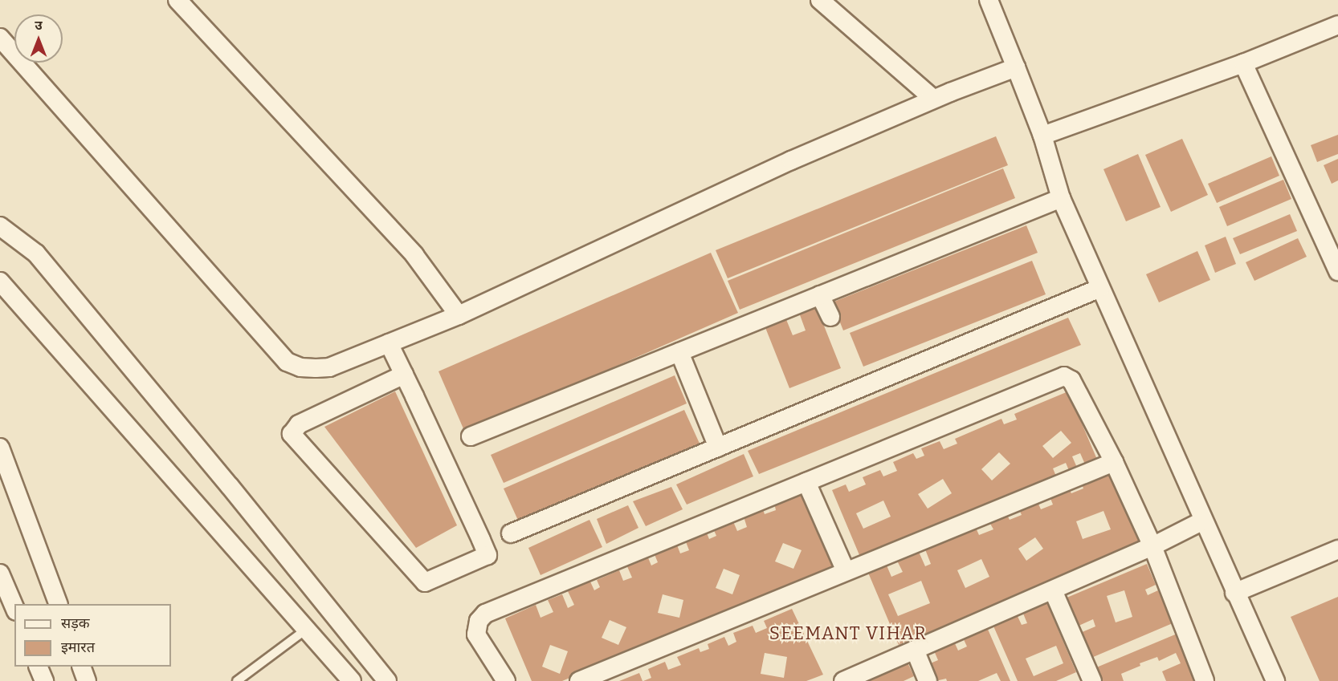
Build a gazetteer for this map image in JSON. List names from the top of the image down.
{
  "districts": ["SEEMANT VIHAR"],
  "legend": ["सड़क", "इमारत"],
  "north": "top"
}
